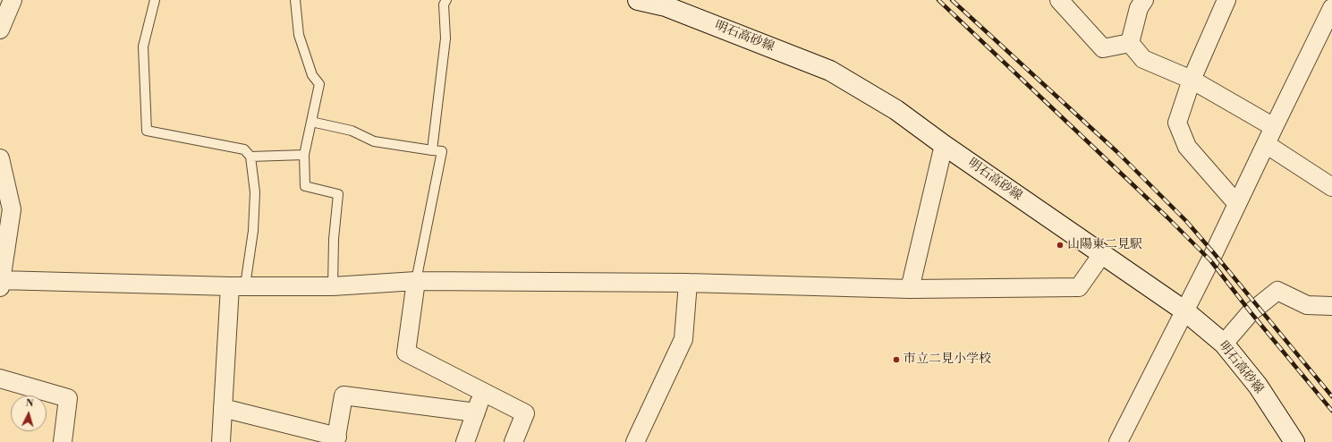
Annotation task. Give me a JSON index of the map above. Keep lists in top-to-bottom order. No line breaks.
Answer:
{"streets":{"main road":["明石高砂線"]},"places":["山陽東二見駅","市立二見小学校"],"north":"top"}
